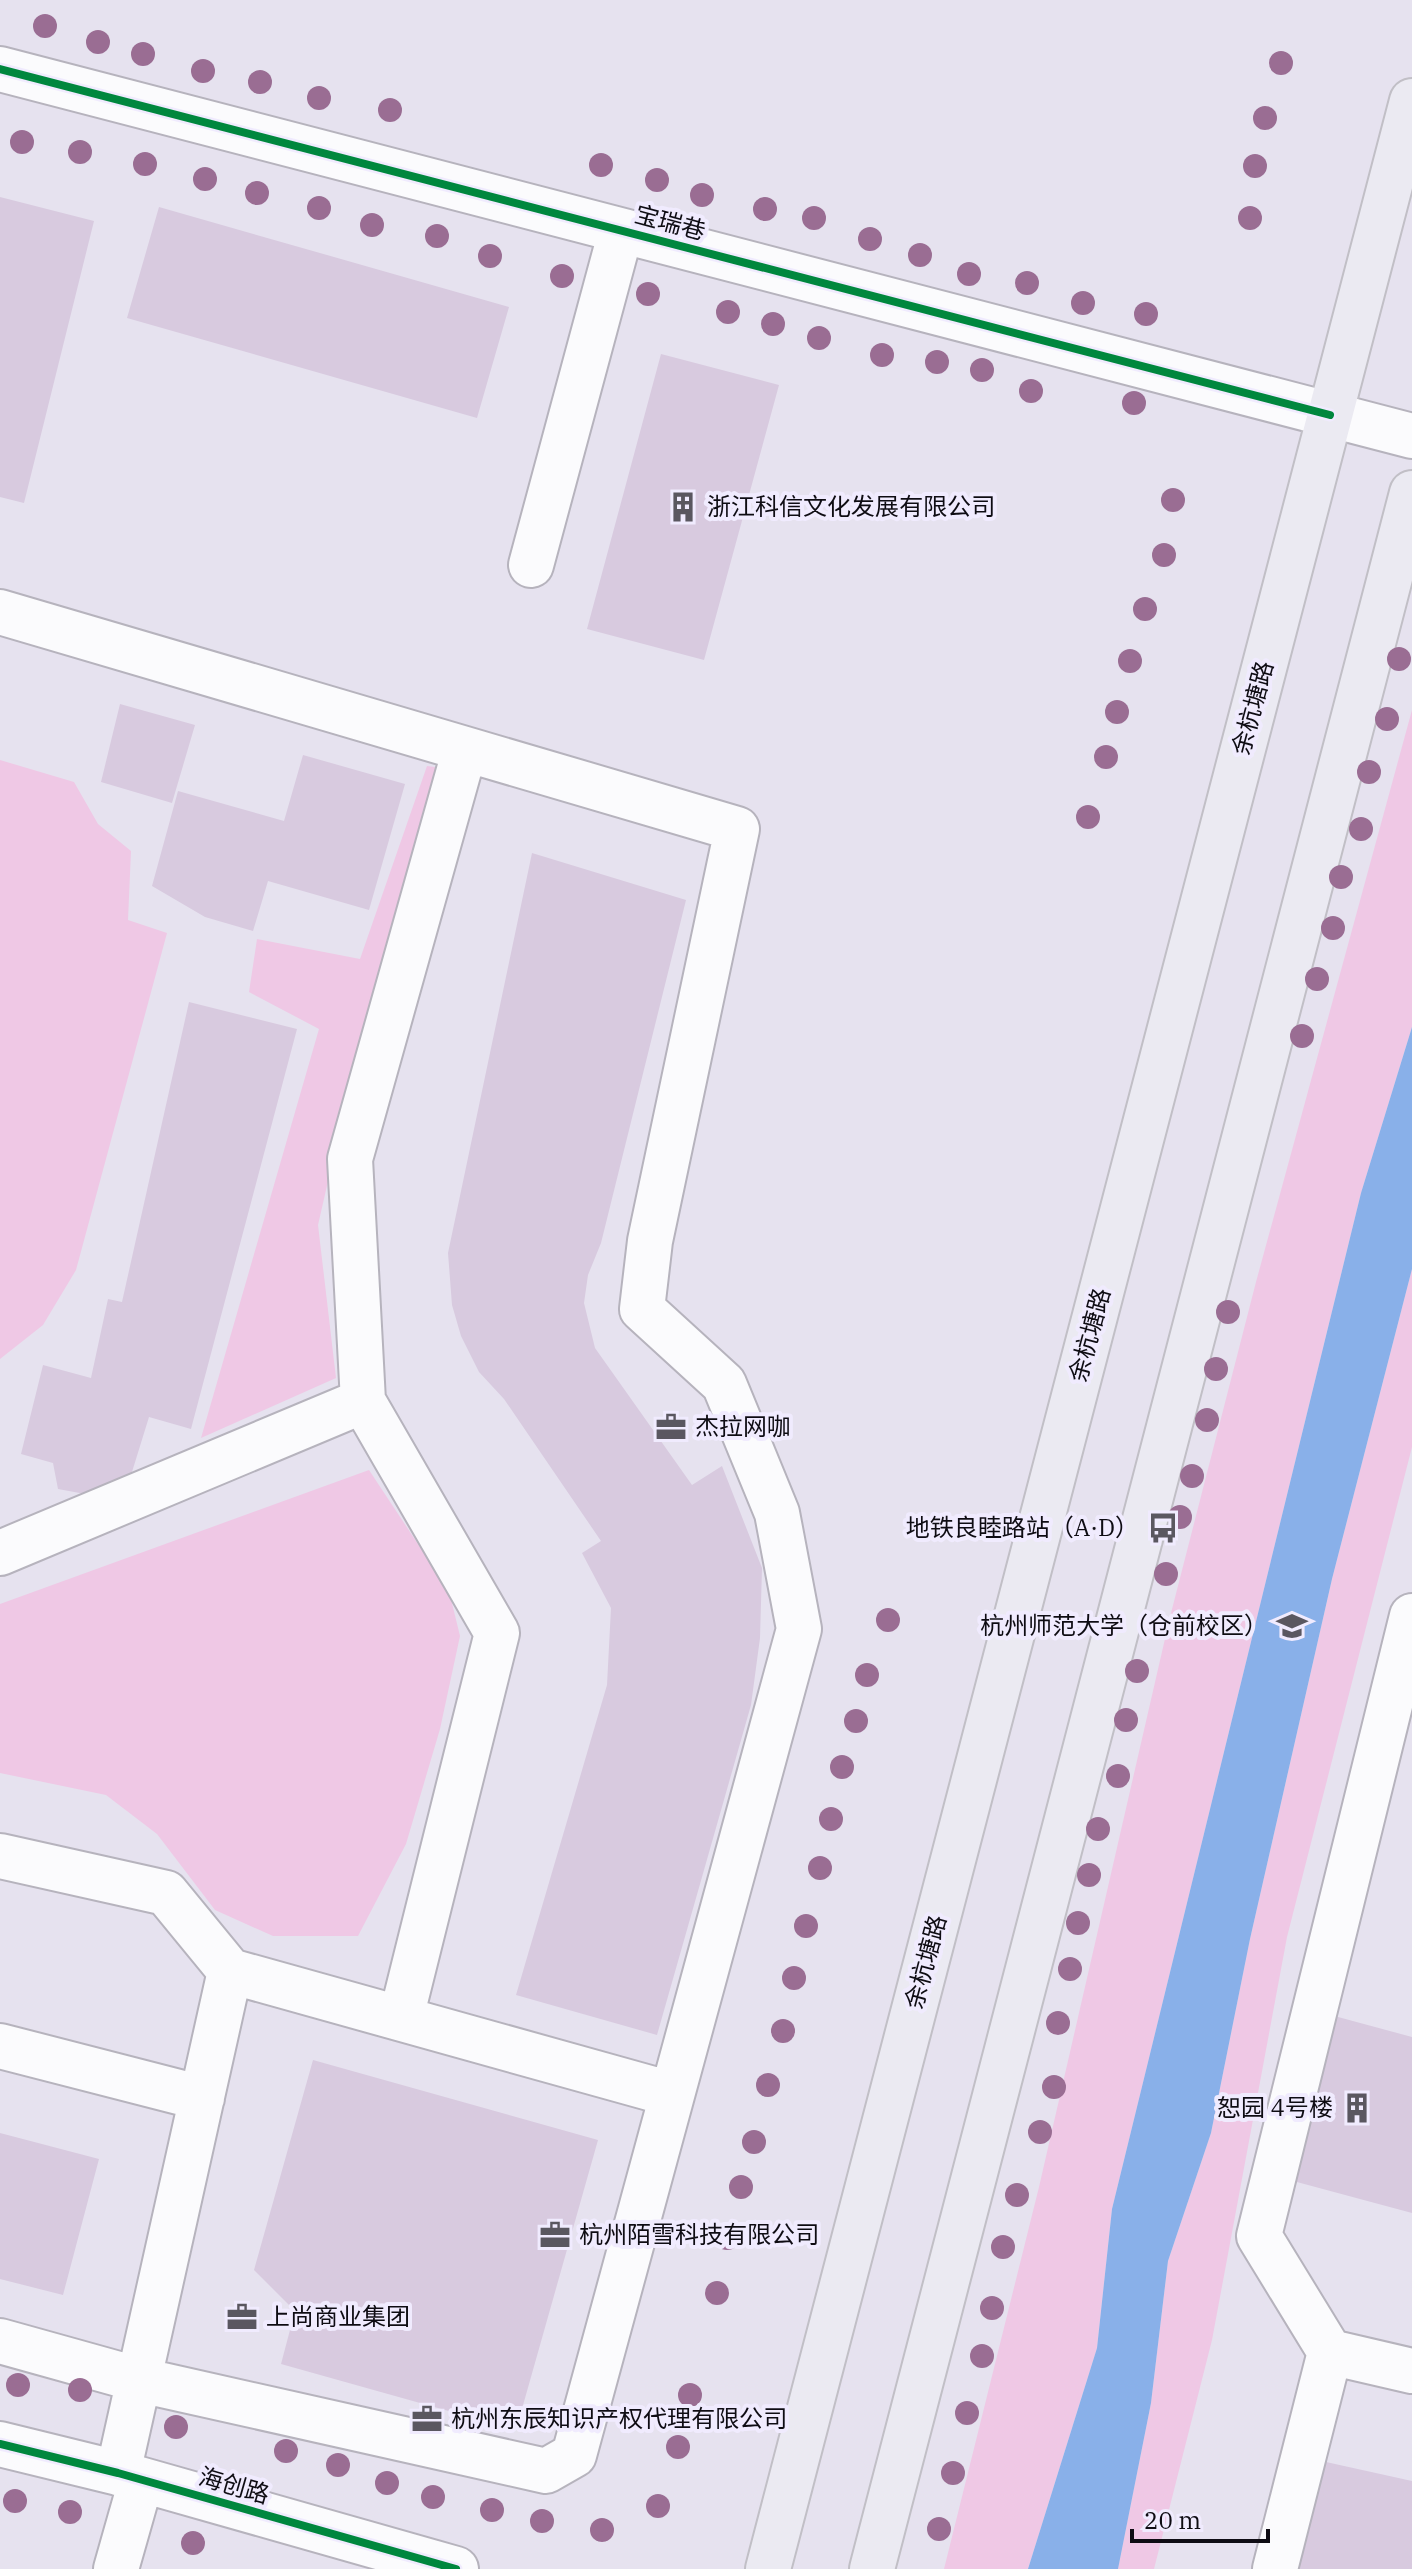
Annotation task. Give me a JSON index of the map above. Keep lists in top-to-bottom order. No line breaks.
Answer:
{"streets":{"main road":["余杭塘路"],"street":["宝瑞巷","海创路"]},"crossings":[["宝瑞巷","余杭塘路"]],"places":{"building":["浙江科信文化发展有限公司","恕园 4号楼"],"office":["杰拉网咖","杭州陌雪科技有限公司","上尚商业集团","杭州东辰知识产权代理有限公司"],"bus stop":["地铁良睦路站（A·D）"],"school or university":["杭州师范大学（仓前校区）"]},"scale_bar":"20 m"}
